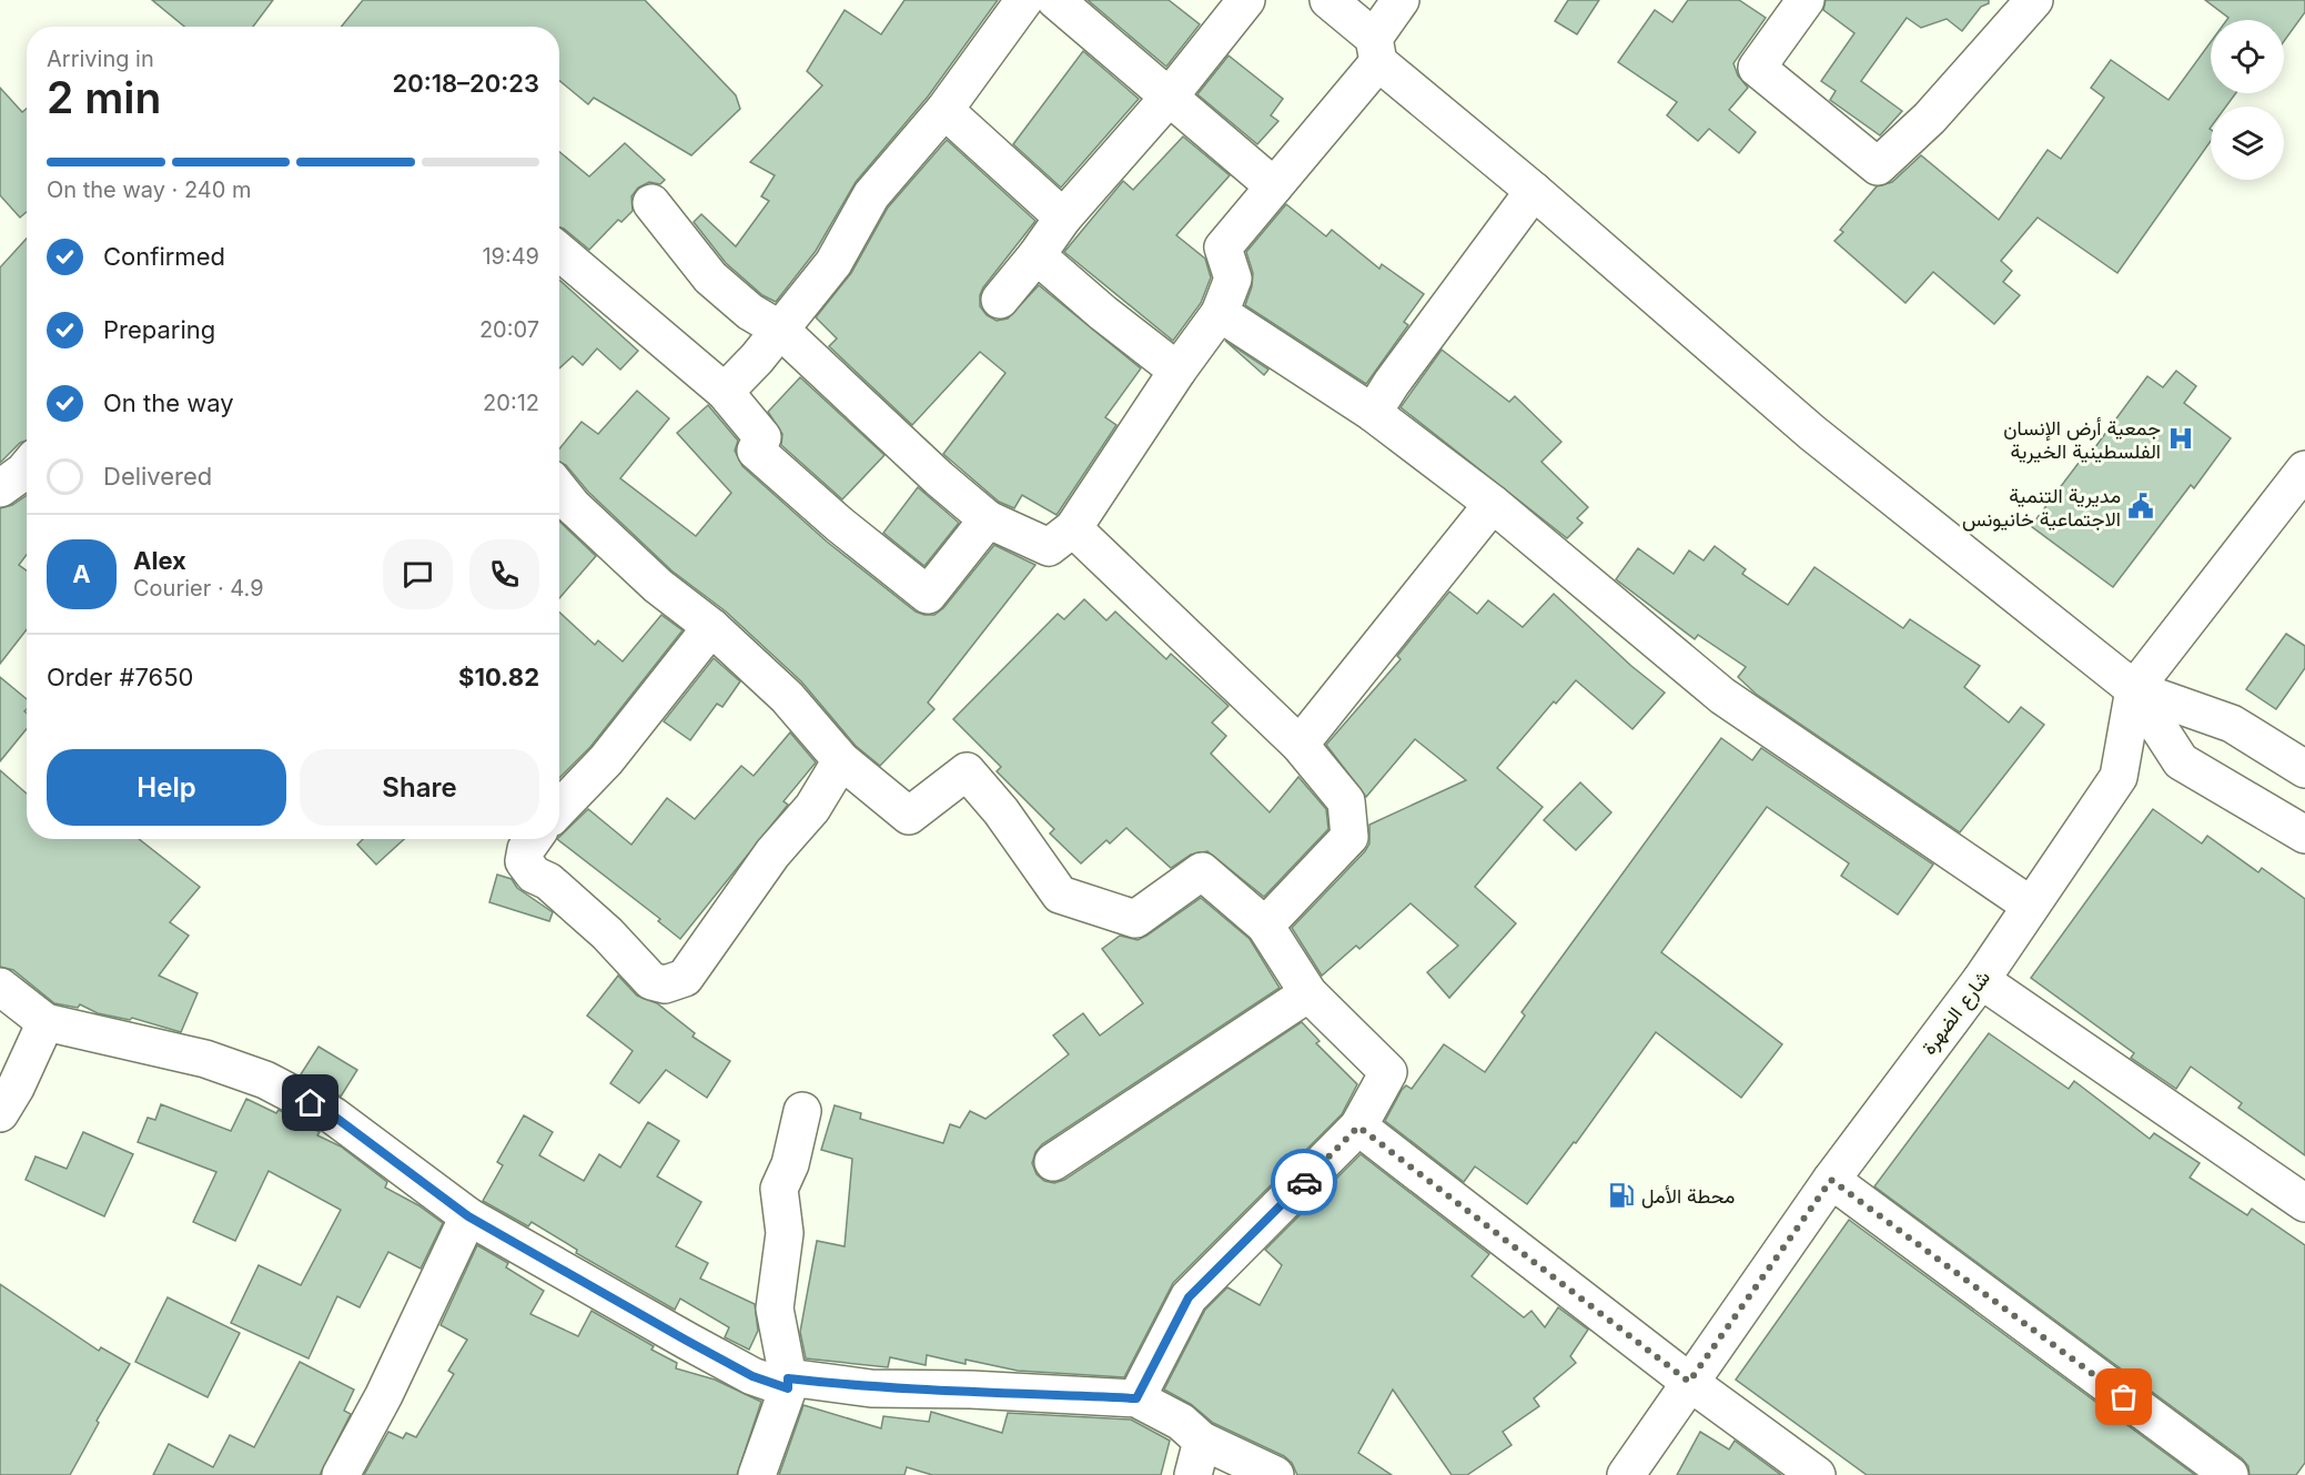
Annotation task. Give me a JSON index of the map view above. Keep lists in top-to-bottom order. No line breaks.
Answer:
{"streets":{"street":["شارع الضهرة"]},"places":{"hospital":["جمعية أرض الإنسان الفلسطينية الخيرية"],"public building":["مديرية التنمية الاجتماعية خانيونس"],"fuel station":["محطة الأمل"]},"page":{"heading":["2 min","Arriving in","20:18–20:23"],"panel":["Alex","Courier · 4.9","Order #7650","$10.82"],"bar":"On the way · 240 m","list":[["Confirmed","19:49"],["Preparing","20:07"],["On the way","20:12"],"Delivered"],"round":"A","buttons":["Help","Share"]}}
